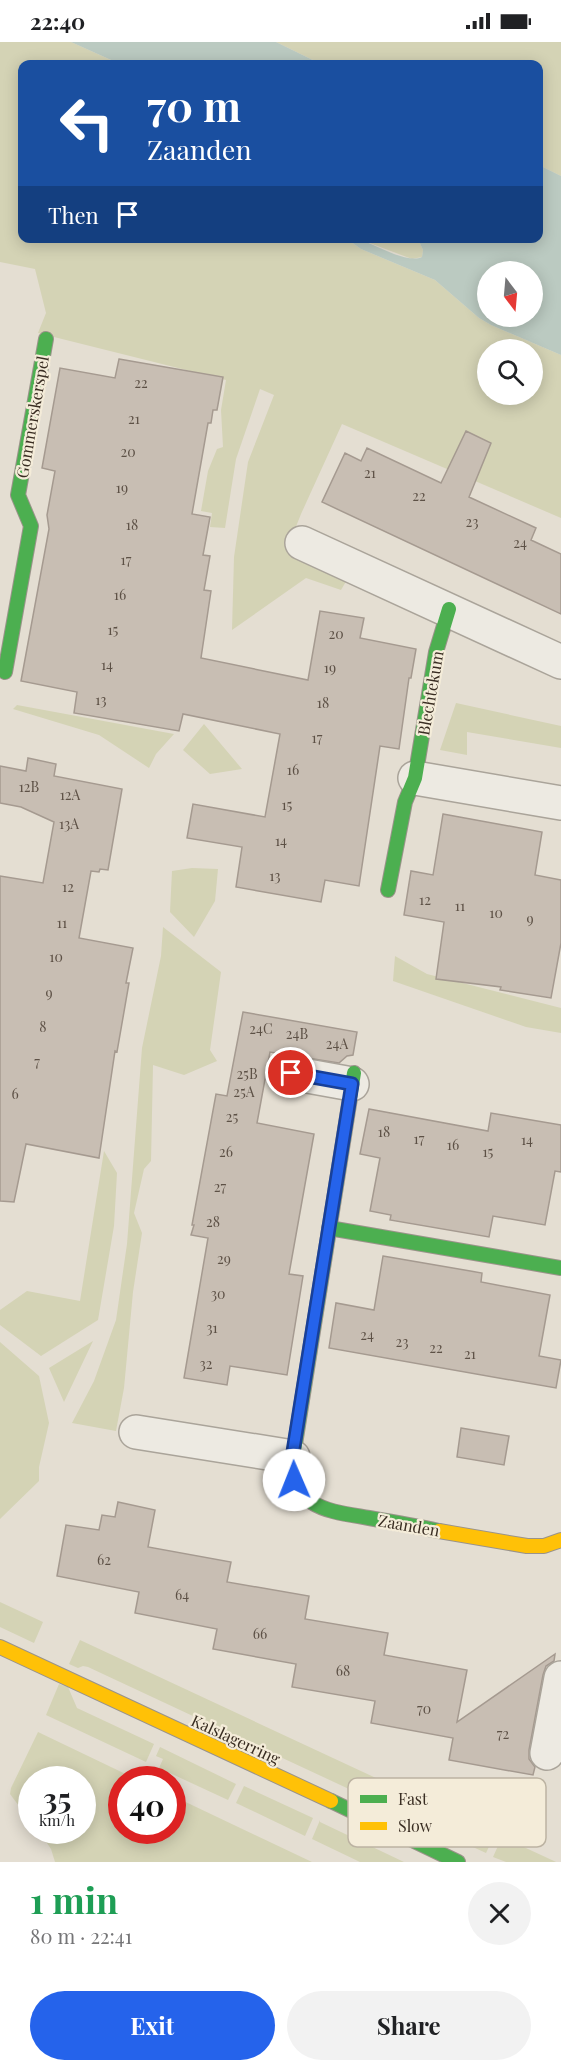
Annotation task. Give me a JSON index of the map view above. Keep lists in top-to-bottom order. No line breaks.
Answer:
{"streets":{"street":["Gommerskerspel","Blechtekum","Zaanden","Kalslagerring"]},"house_numbers":["22","21","20","21","19","22","23","18","24","17","16","15","20","14","19","13","18","17","16","12B","12A","15","13A","14","13","12","12","11","10","9","11","10","9","8","24C","24B","24A","7","25B","25A","6","25","18","17","14","16","26","15","27","28","29","30","31","24","23","22","21","32","62","64","66","68","70","72"],"legend":["Fast","Slow"],"north":"bottom","page":{"status":"22:40","turn":["70 m","Zaanden"],"then":"Then","speed":"35 km/h","limit":"40","heading":["1 min","80 m · 22:41"],"buttons":["Exit","Share"]}}
